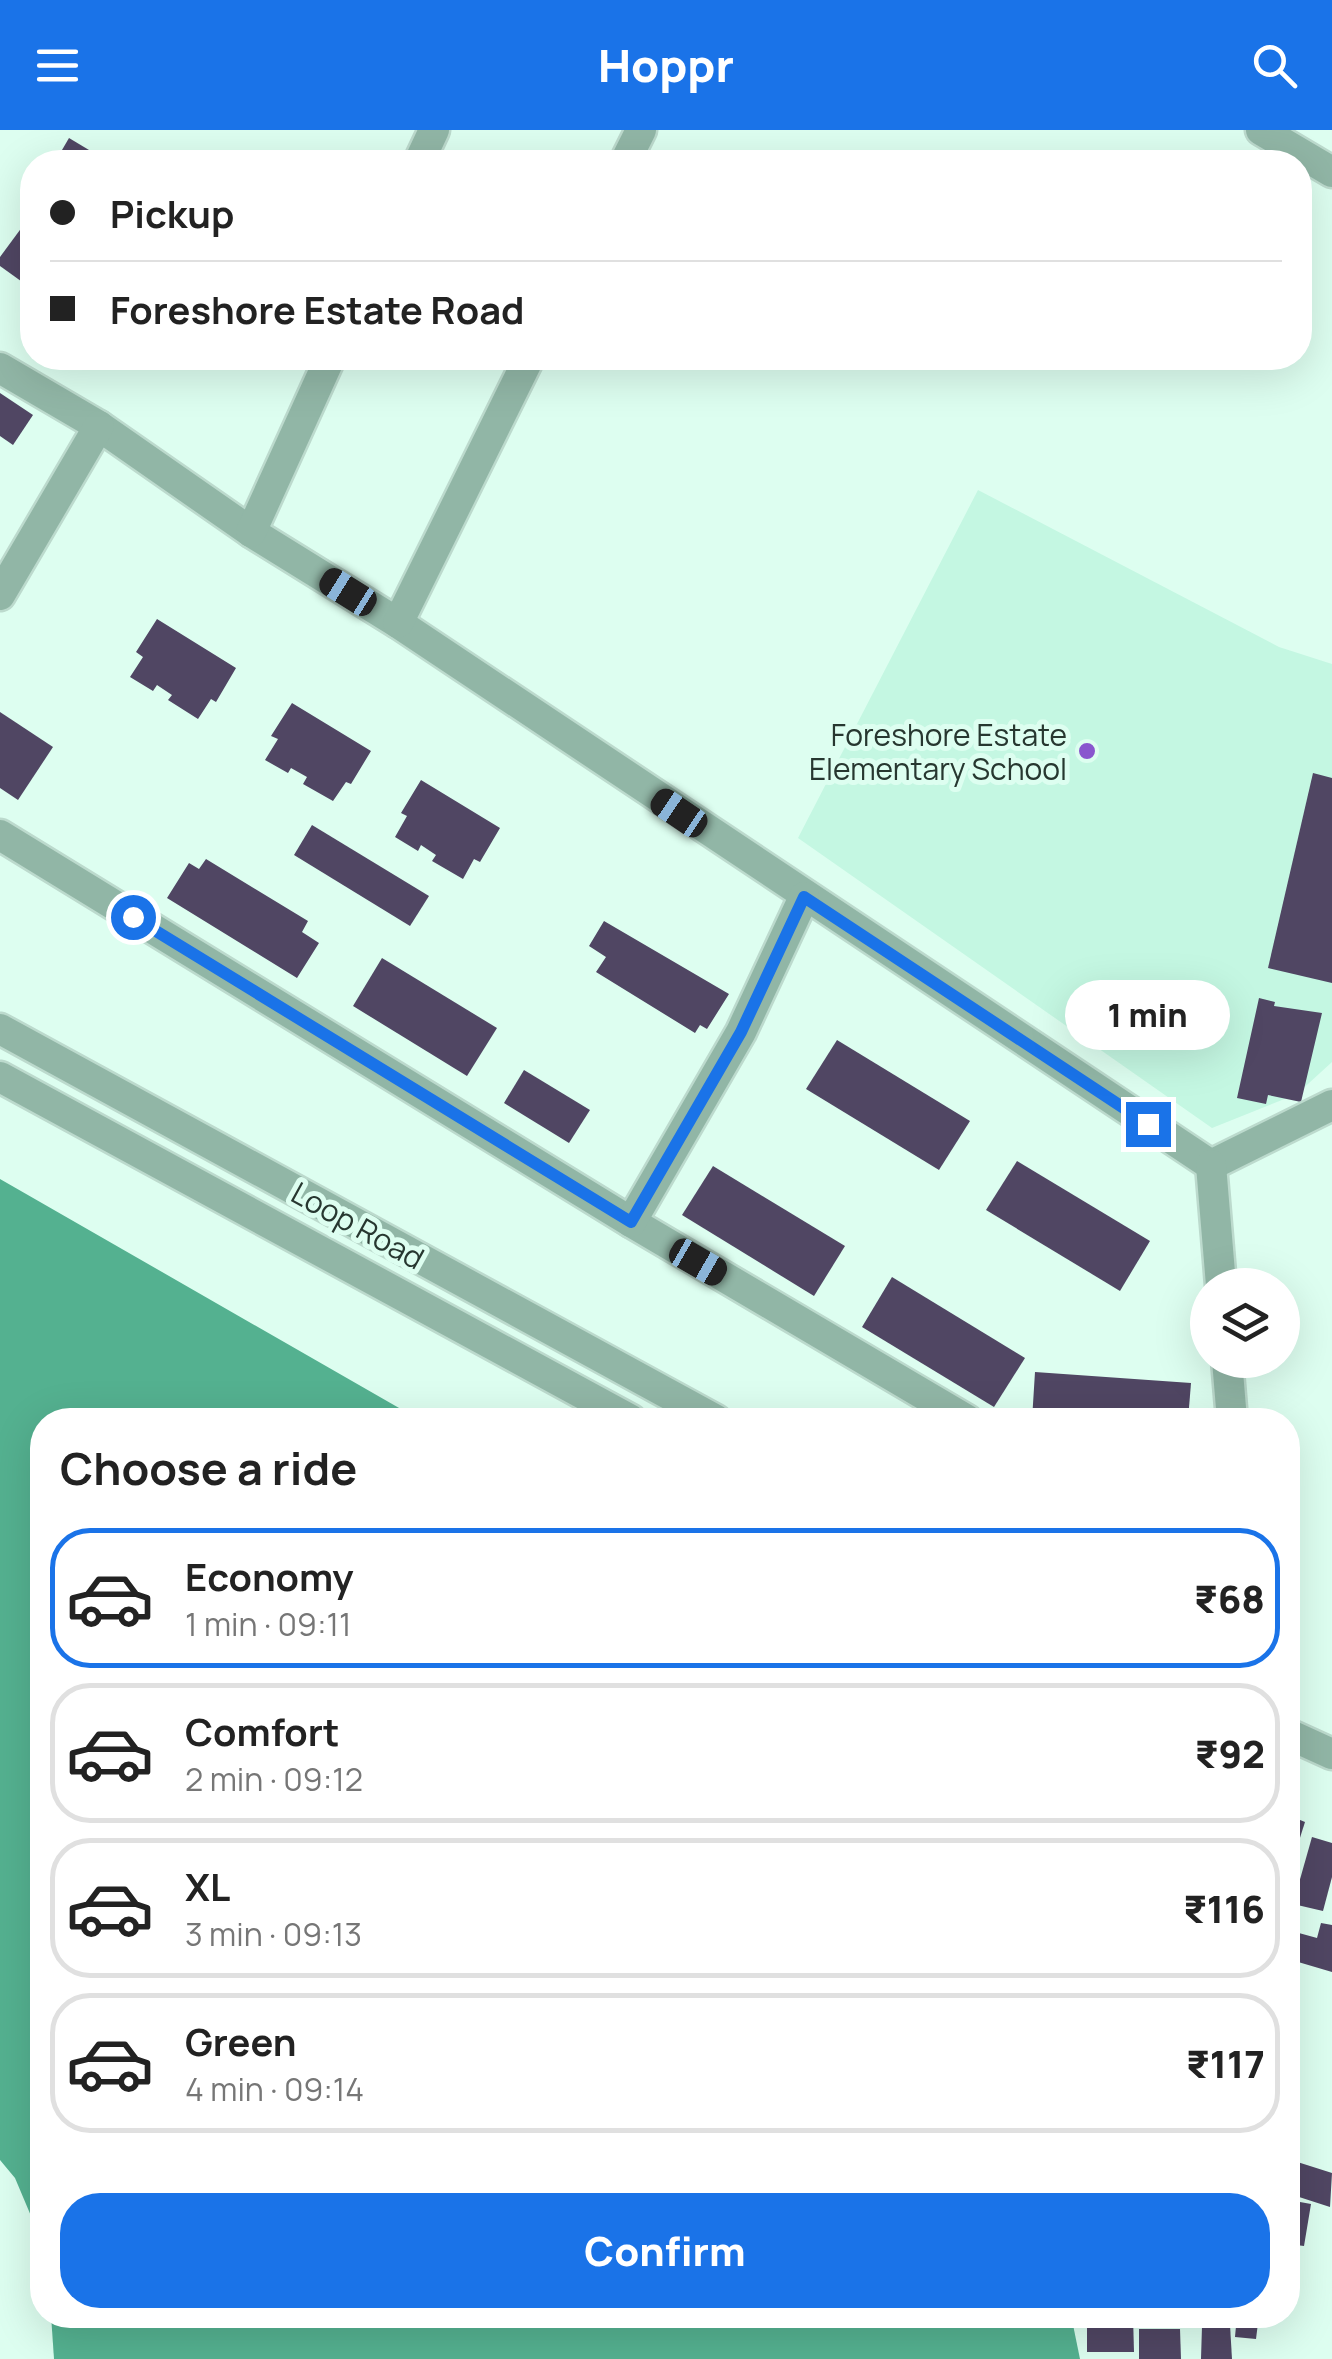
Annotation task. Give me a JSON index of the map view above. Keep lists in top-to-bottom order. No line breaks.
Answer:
{"streets":{"street":["Loop Road"]},"places":["Foreshore Estate Elementary School"],"page":{"header":"Hoppr","banner":["Pickup","Foreshore Estate Road"],"bubble":"1 min","heading":"Choose a ride","list":[{"name":"Economy","note":"1 min · 09:11","value":"₹68"},{"name":"Comfort","note":"2 min · 09:12","value":"₹92"},{"name":"XL","note":"3 min · 09:13","value":"₹116"},{"name":"Green","note":"4 min · 09:14","value":"₹117"}],"buttons":"Confirm"}}
